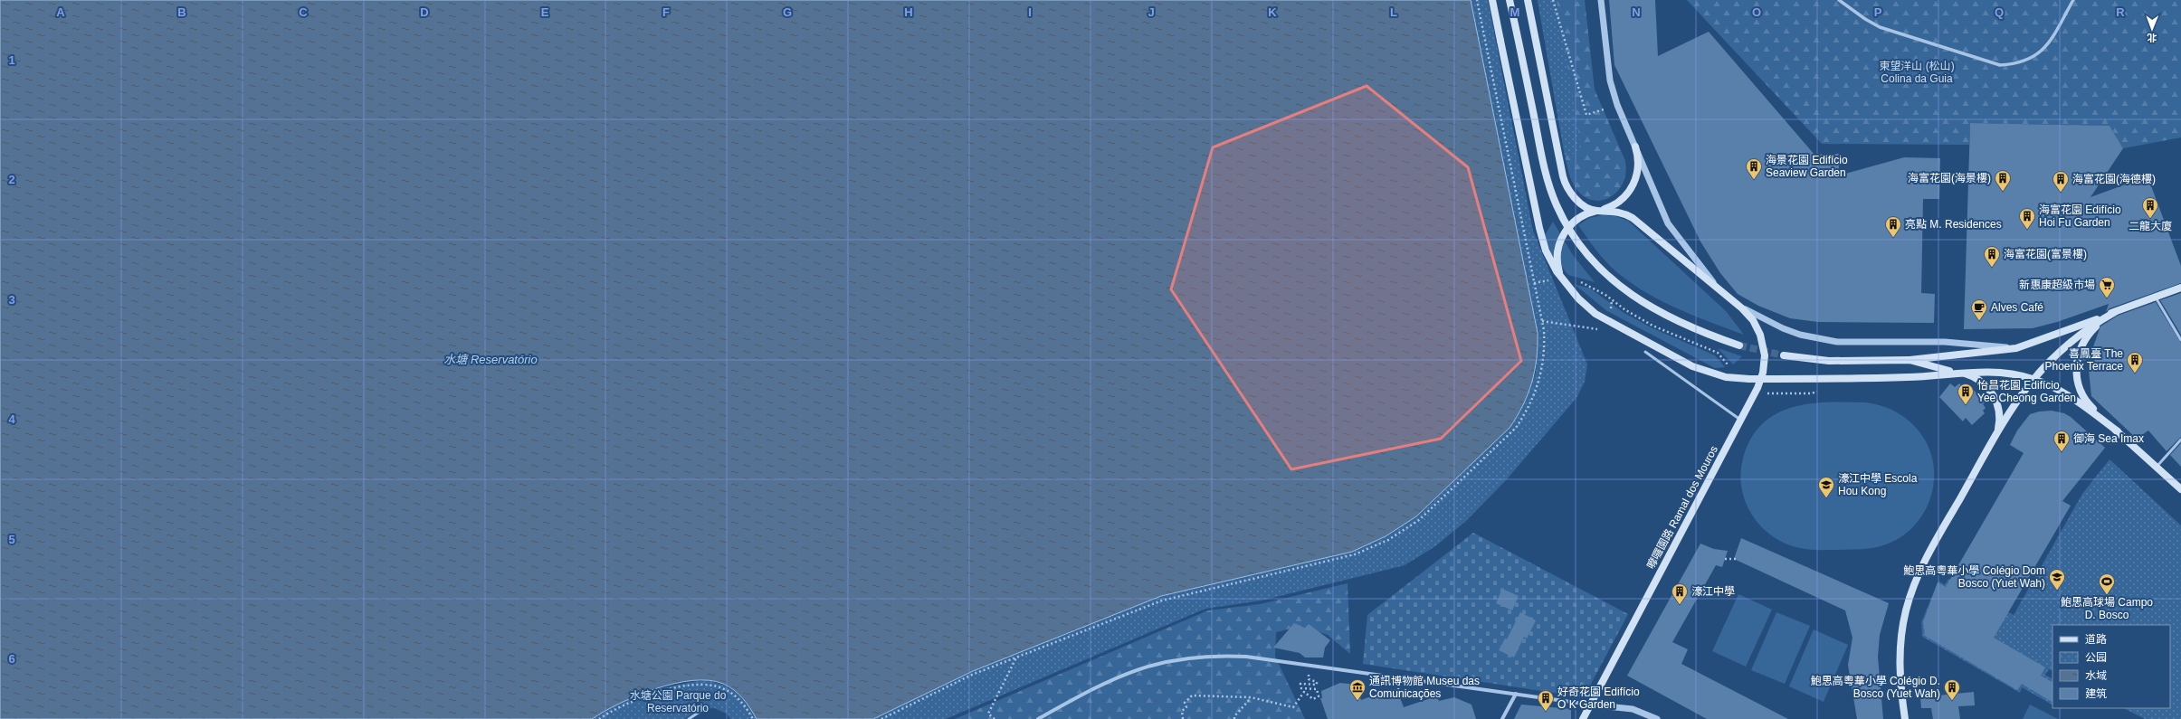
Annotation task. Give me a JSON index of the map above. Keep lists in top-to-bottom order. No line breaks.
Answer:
{"streets":{"main road":["嚤囉園路 Ramal dos Mouros"]},"water":["水塘 Reservatório"],"parks":["東望洋山 (松山) Colina da Guia","水塘公園 Parque do Reservatório"],"places":{"building":["海景花園 Edifício Seaview Garden","海富花園(海景樓)","海富花園(海德樓)","二龍大廈","海富花園 Edifício Hoi Fu Garden","亮點 M. Residences","海富花園(富景樓)","喜鳳臺 The Phoenix Terrace","怡昌花園 Edifício Yee Cheong Garden","御海 Sea Imax","濠江中學","鮑思高粵華小學 Colégio D. Bosco (Yuet Wah)","好奇花園 Edifício O K Garden"],"supermarket":["新惠康超級市場"],"cafe":["Alves Café"],"school or university":["濠江中學 Escola Hou Kong","鮑思高粵華小學 Colégio Dom Bosco (Yuet Wah)"],"sports":["鮑思高球場 Campo D. Bosco"],"museum":["通訊博物館 Museu das Comunicações"]},"legend":["道路","公园","水域","建筑"],"north":"bottom","grid":{"columns":["A","B","C","D","E","F","G","H","I","J","K","L","M","N","O","P","Q","R"],"rows":["1","2","3","4","5","6"]}}
